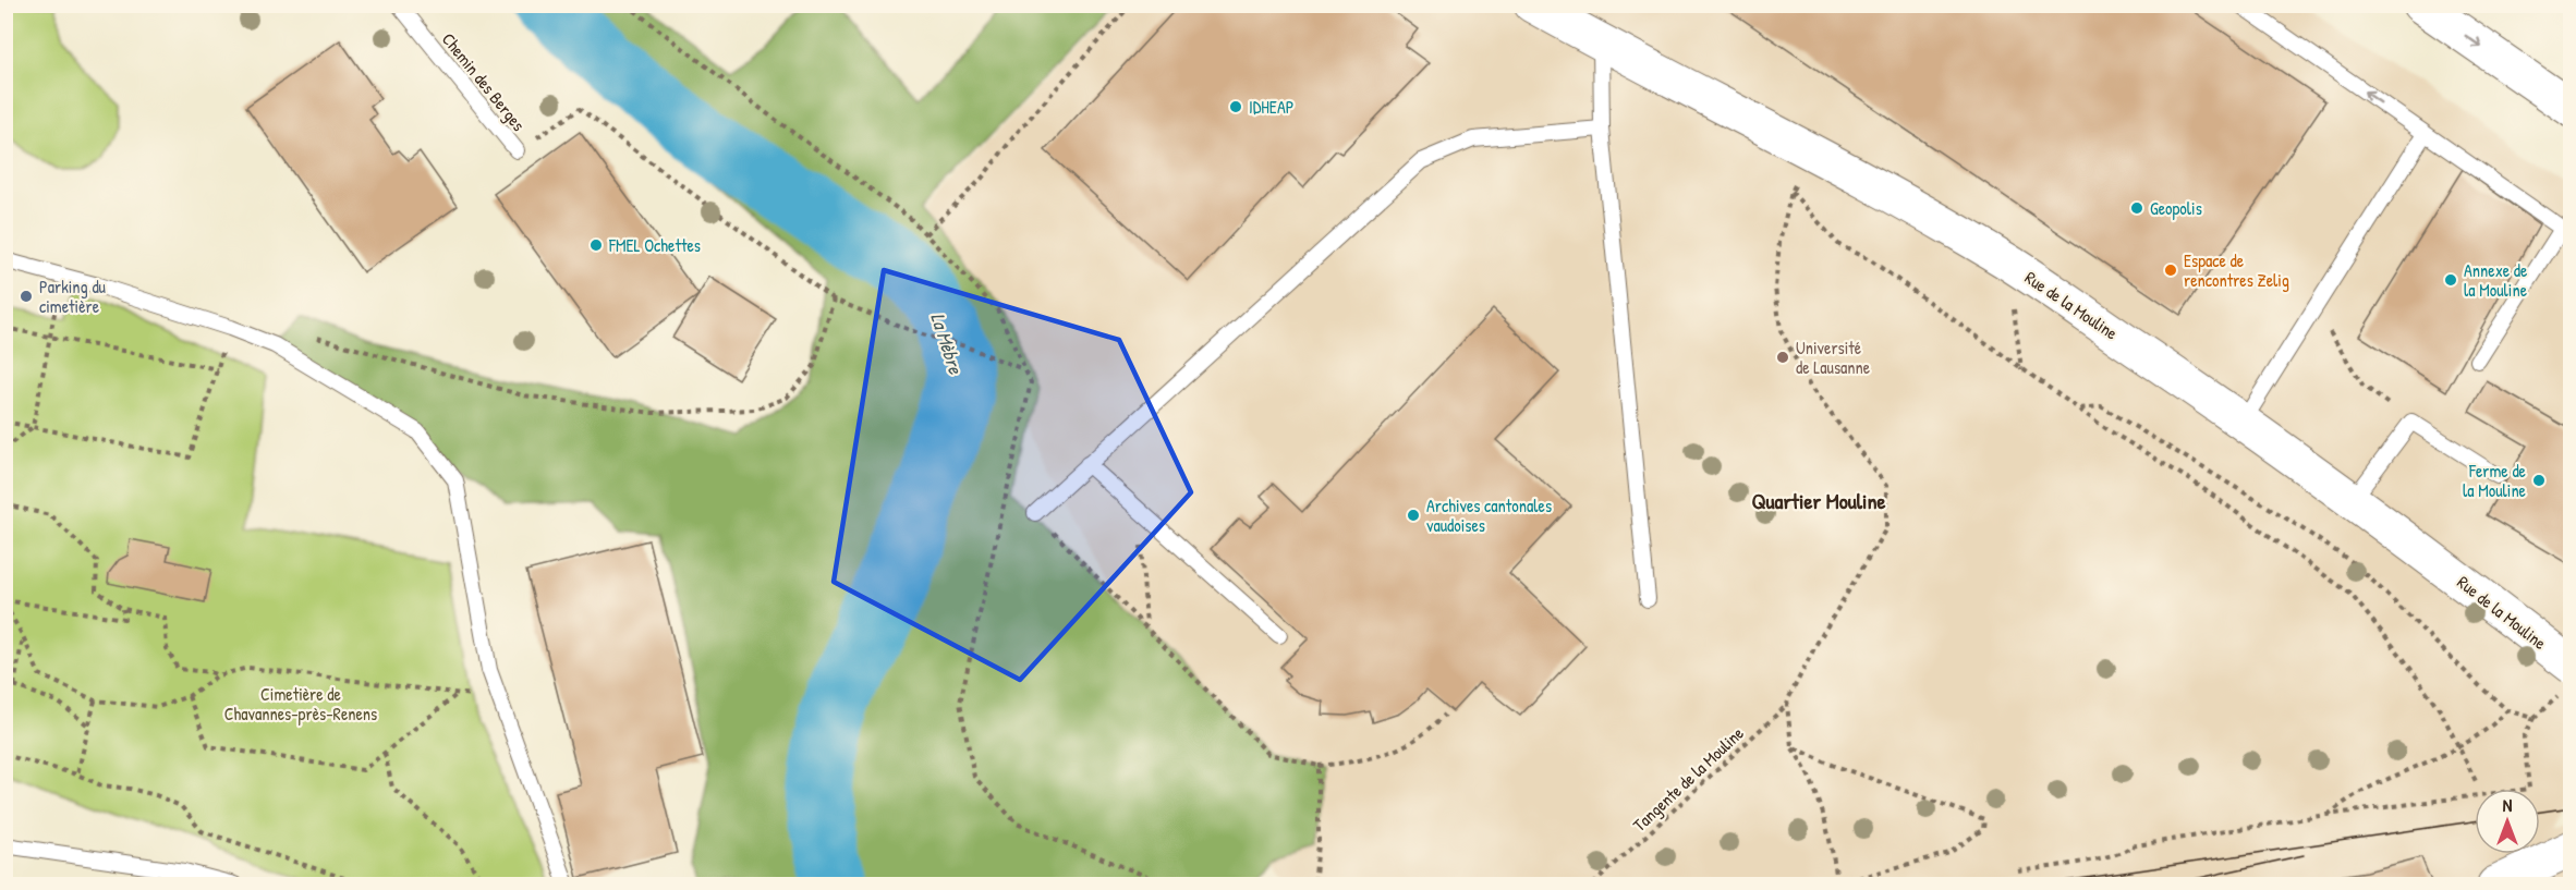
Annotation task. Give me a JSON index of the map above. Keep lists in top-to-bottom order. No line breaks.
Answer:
{"streets":{"main road":["Rue de la Mouline"],"lane":["Chemin des Berges"],"path":["Tangente de la Mouline"]},"districts":["Quartier Mouline"],"water":["La Mèbre"],"parks":["Cimetière de Chavannes-près-Renens"],"places":["IDHEAP","Geopolis","FMEL Ochettes","Espace de rencontres Zelig","Annexe de la Mouline","Parking du cimetière","Université de Lausanne","Ferme de la Mouline","Archives cantonales vaudoises"],"north":"top"}
